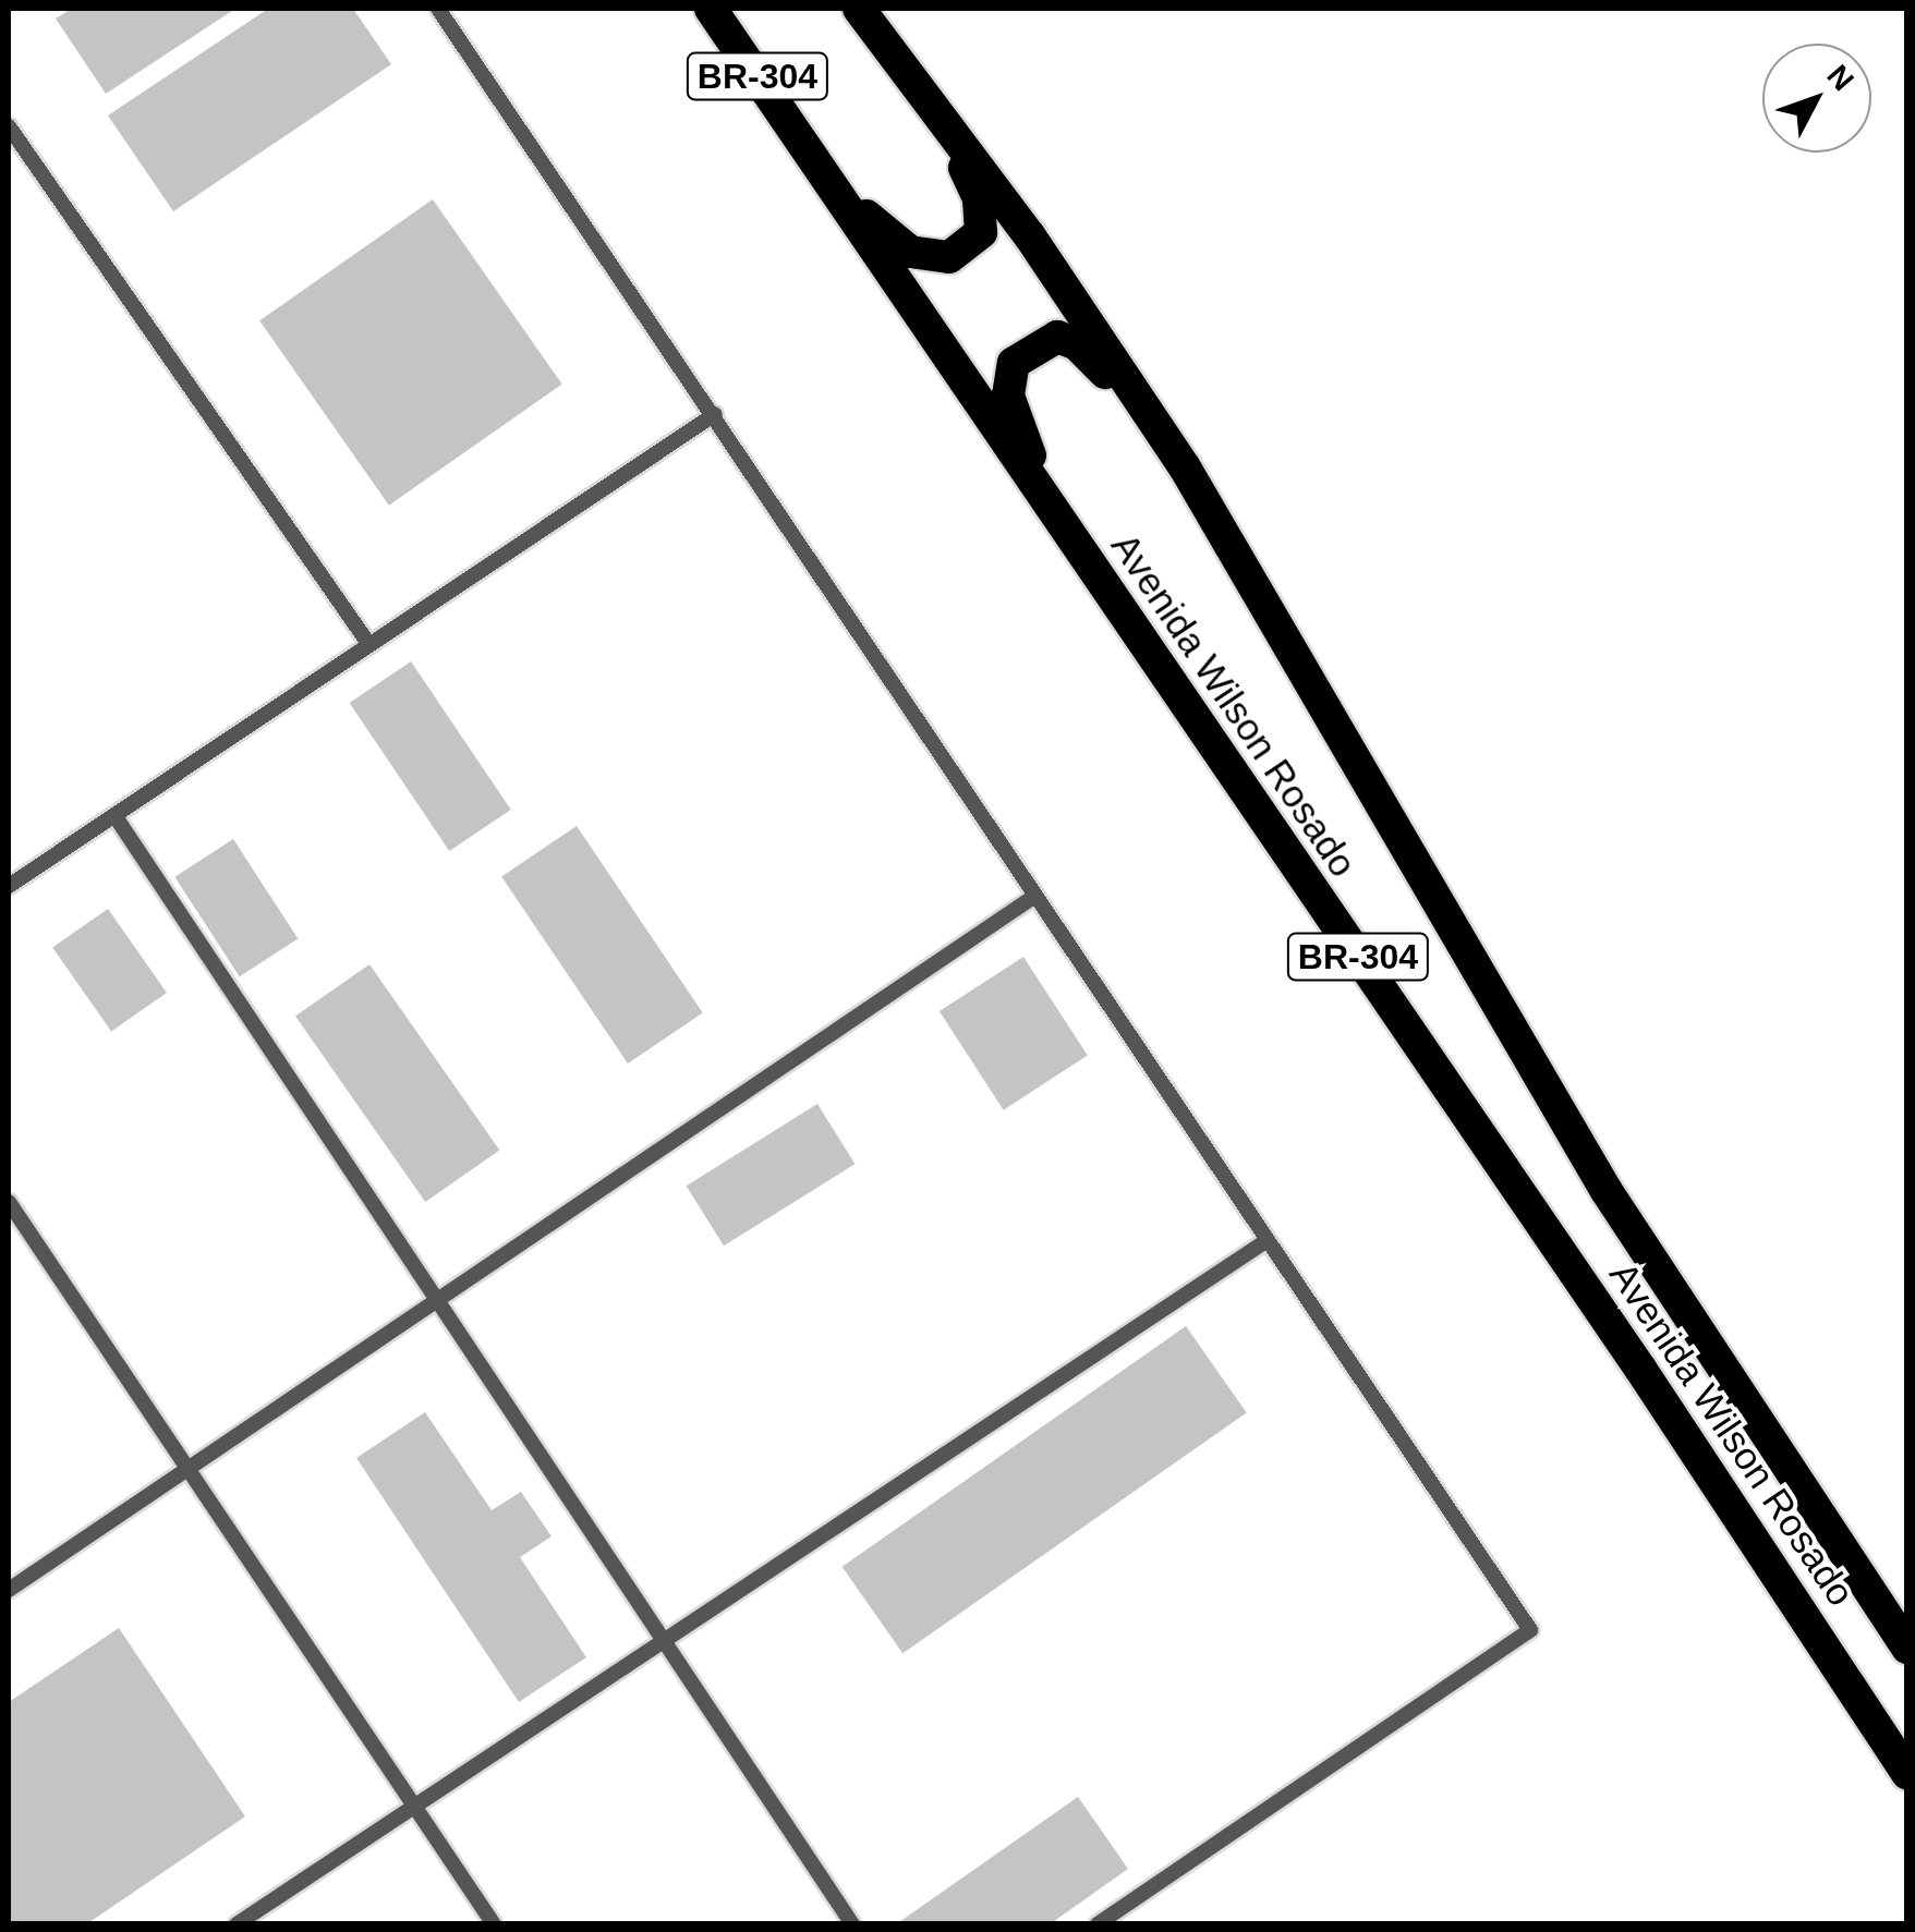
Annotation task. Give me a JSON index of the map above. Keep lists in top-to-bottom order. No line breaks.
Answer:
{"streets":{"highway":["BR-304","Avenida Wilson Rosado"]},"north":"top right"}
